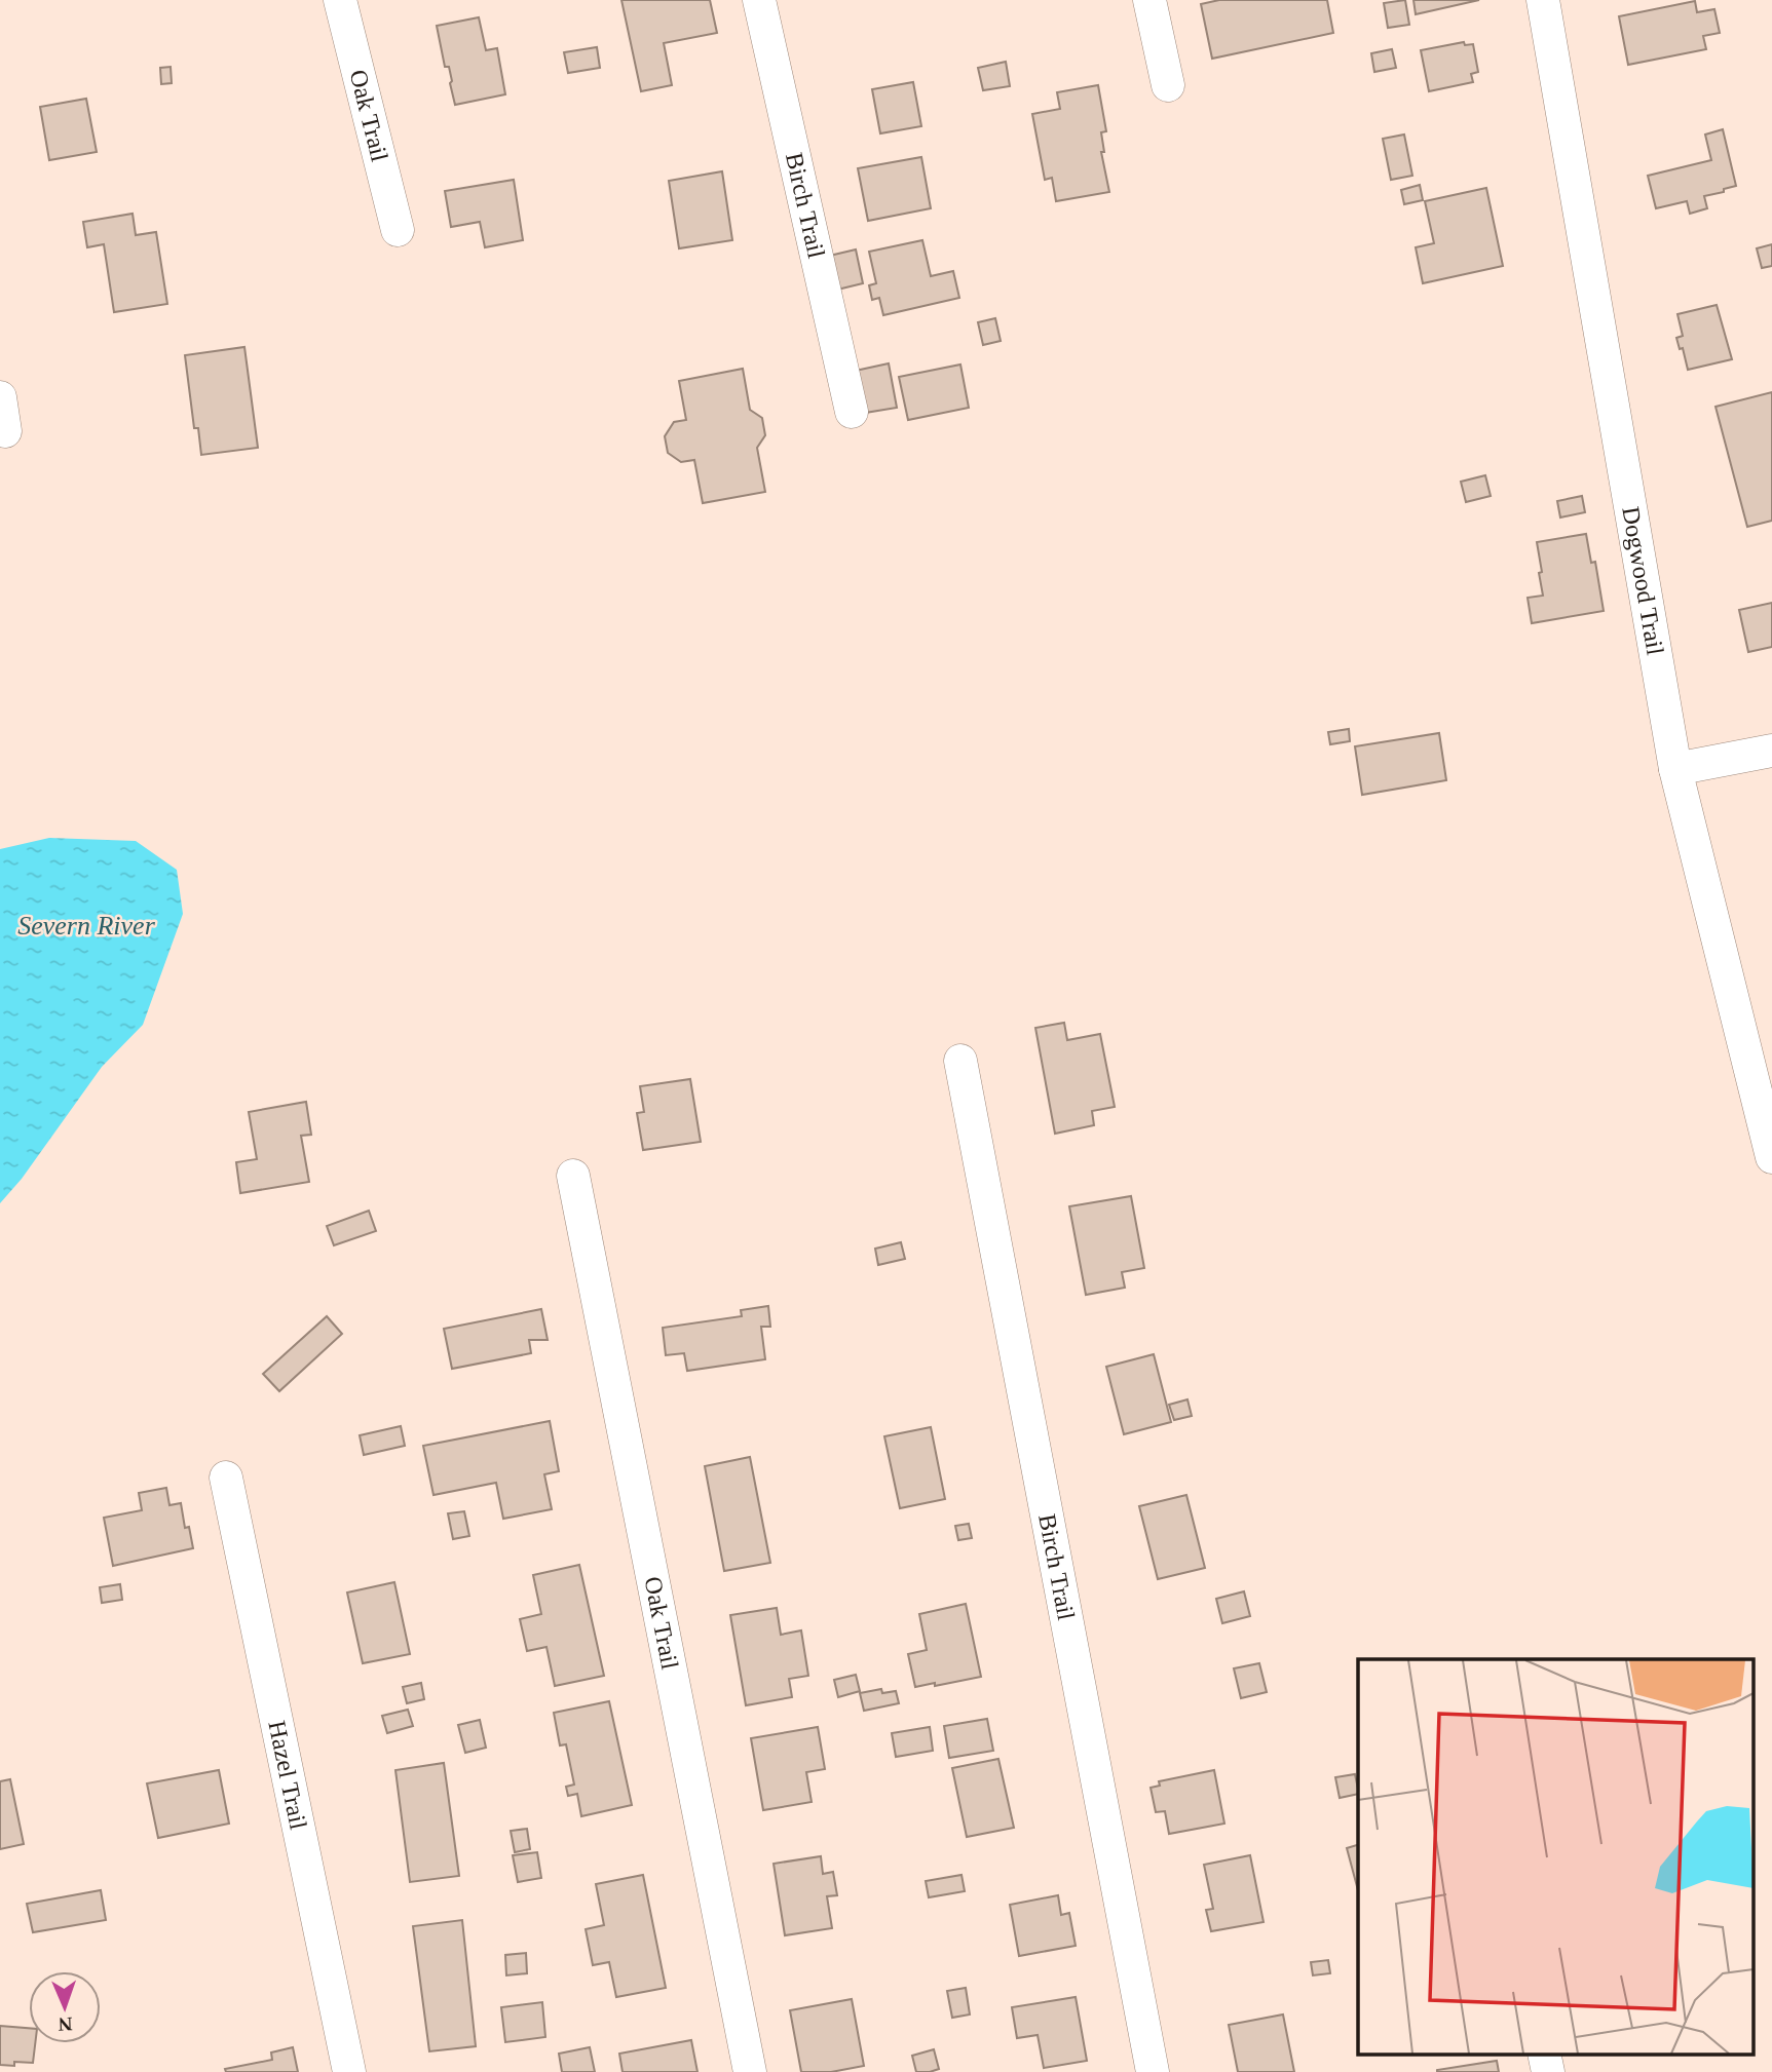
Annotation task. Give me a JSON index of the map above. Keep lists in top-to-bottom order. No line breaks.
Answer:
{"streets":{"street":["Oak Trail","Birch Trail","Dogwood Trail","Hazel Trail"]},"water":["Severn River"],"north":"bottom"}
